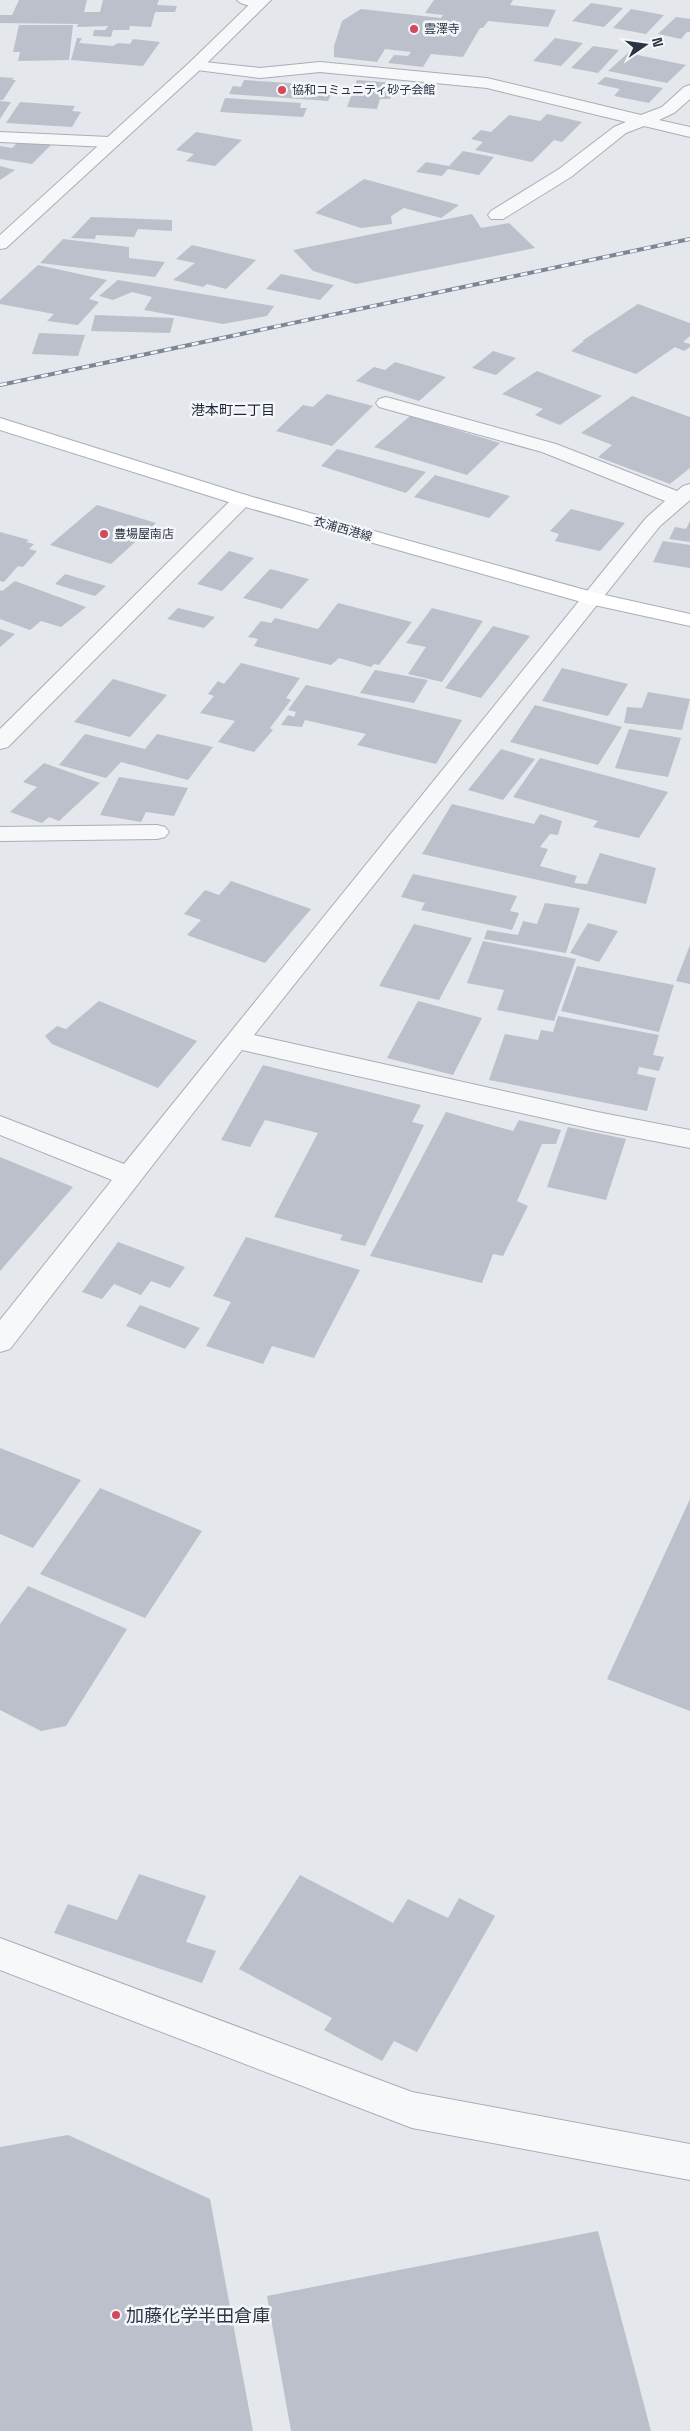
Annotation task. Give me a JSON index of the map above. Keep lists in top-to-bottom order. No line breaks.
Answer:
{"streets":{"main road":["衣浦西港線"]},"districts":["港本町二丁目"],"places":["雲澤寺","協和コミュニティ砂子会館","豊場屋南店","加藤化学半田倉庫"],"north":"right"}
